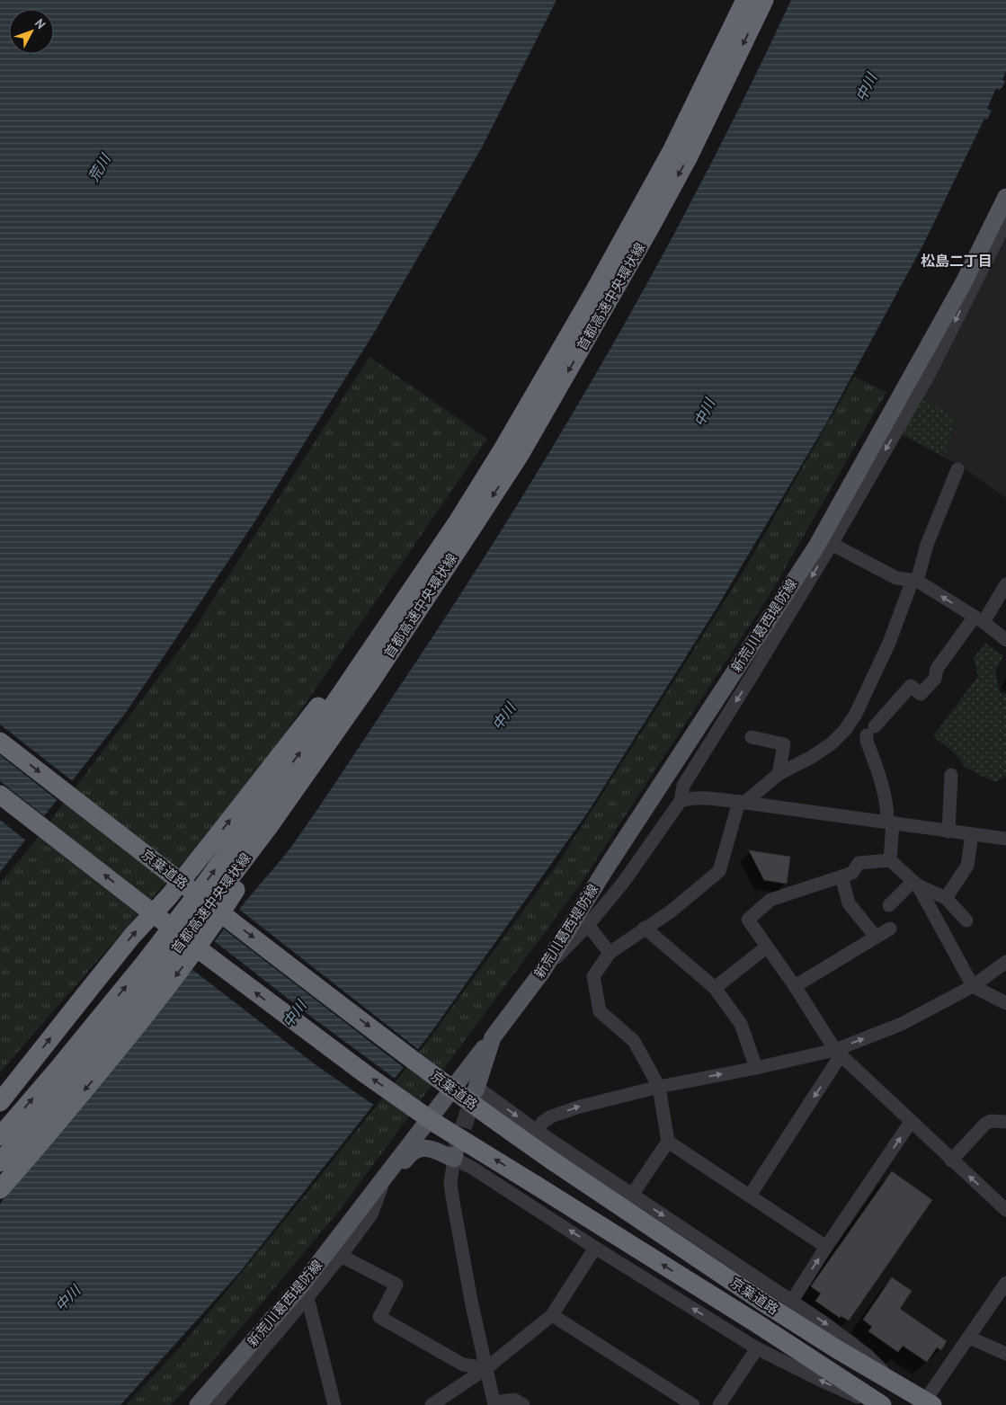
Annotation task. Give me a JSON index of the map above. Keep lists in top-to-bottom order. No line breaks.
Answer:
{"streets":{"highway":["首都高速中央環状線","京葉道路"],"main road":["新荒川葛西堤防線"]},"districts":["松島二丁目"],"water":["中川","荒川"],"north":"top right"}
